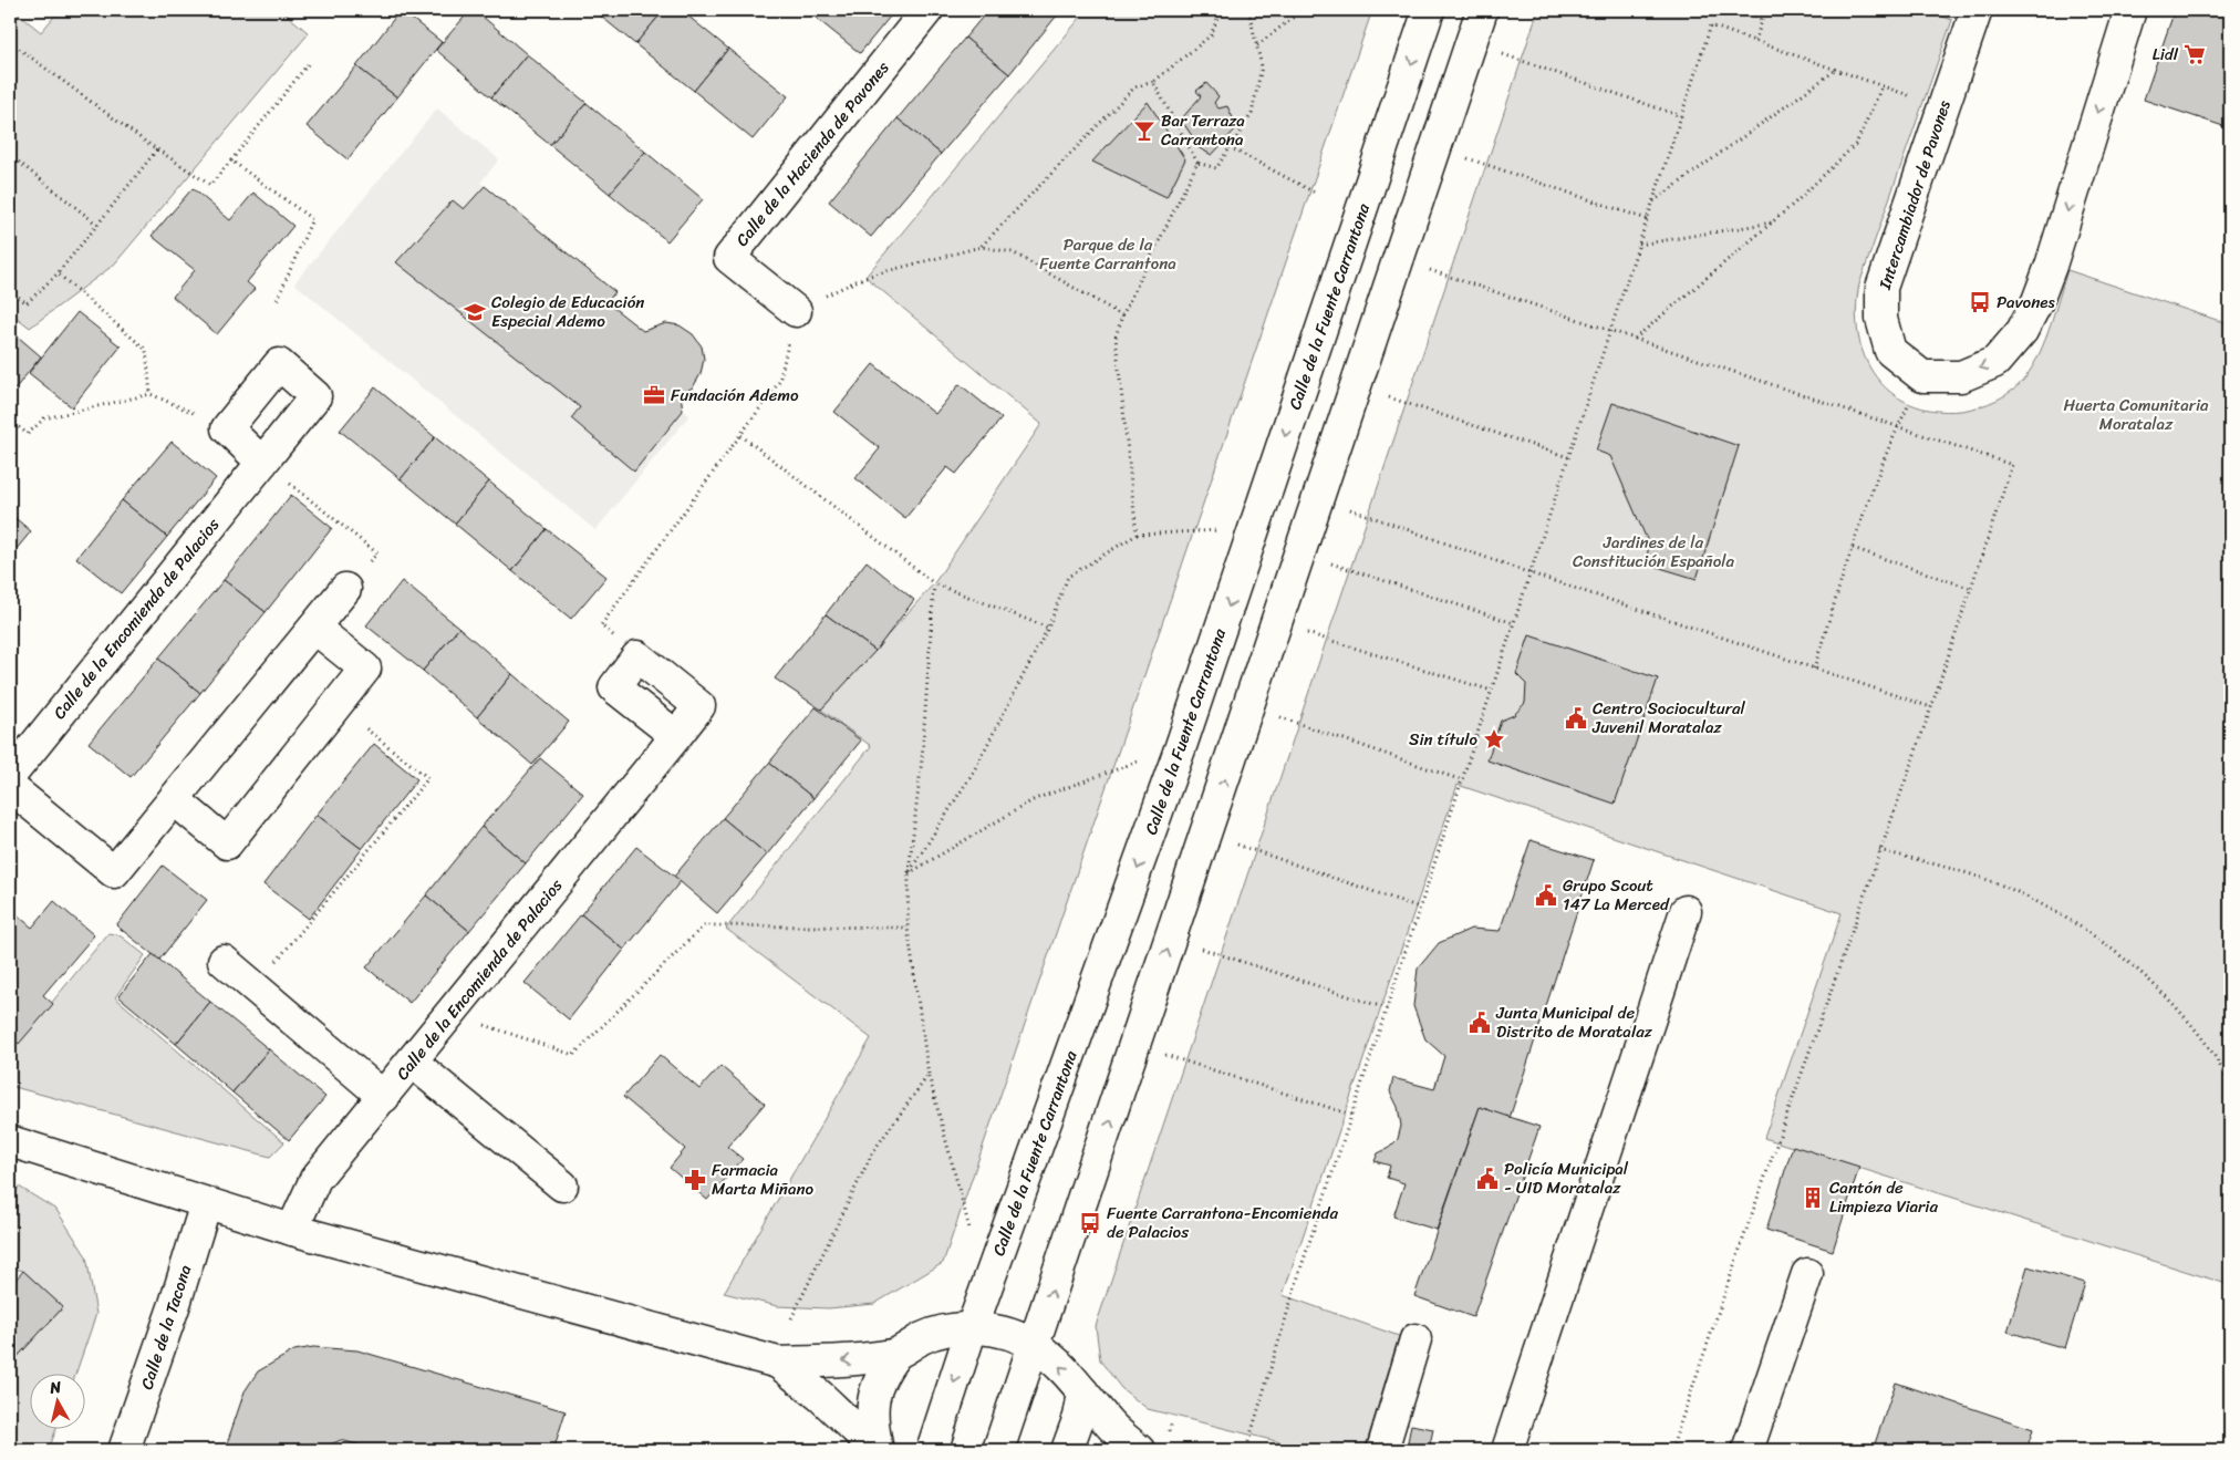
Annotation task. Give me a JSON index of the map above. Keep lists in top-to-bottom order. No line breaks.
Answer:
{"streets":{"main road":["Calle de la Hacienda de Pavones","Intercambiador de Pavones","Calle de la Fuente Carrantona","Calle de la Encomienda de Palacios","Calle de la Tacona"]},"parks":["Parque de la Fuente Carrantona","Huerta Comunitaria Moratalaz","Jardines de la Constitución Española"],"places":{"supermarket":["Lidl"],"bar":["Bar Terraza Carrantona"],"bus stop":["Pavones","Fuente Carrantona-Encomienda de Palacios"],"school or university":["Colegio de Educación Especial Ademo"],"office":["Fundación Ademo"],"public building":["Centro Sociocultural Juvenil Moratalaz","Grupo Scout 147 La Merced","Junta Municipal de Distrito de Moratalaz","Policía Municipal - UID Moratalaz"],"place":["Sin título"],"pharmacy":["Farmacia Marta Miñano"],"building":["Cantón de Limpieza Viaria"]},"north":"top"}
